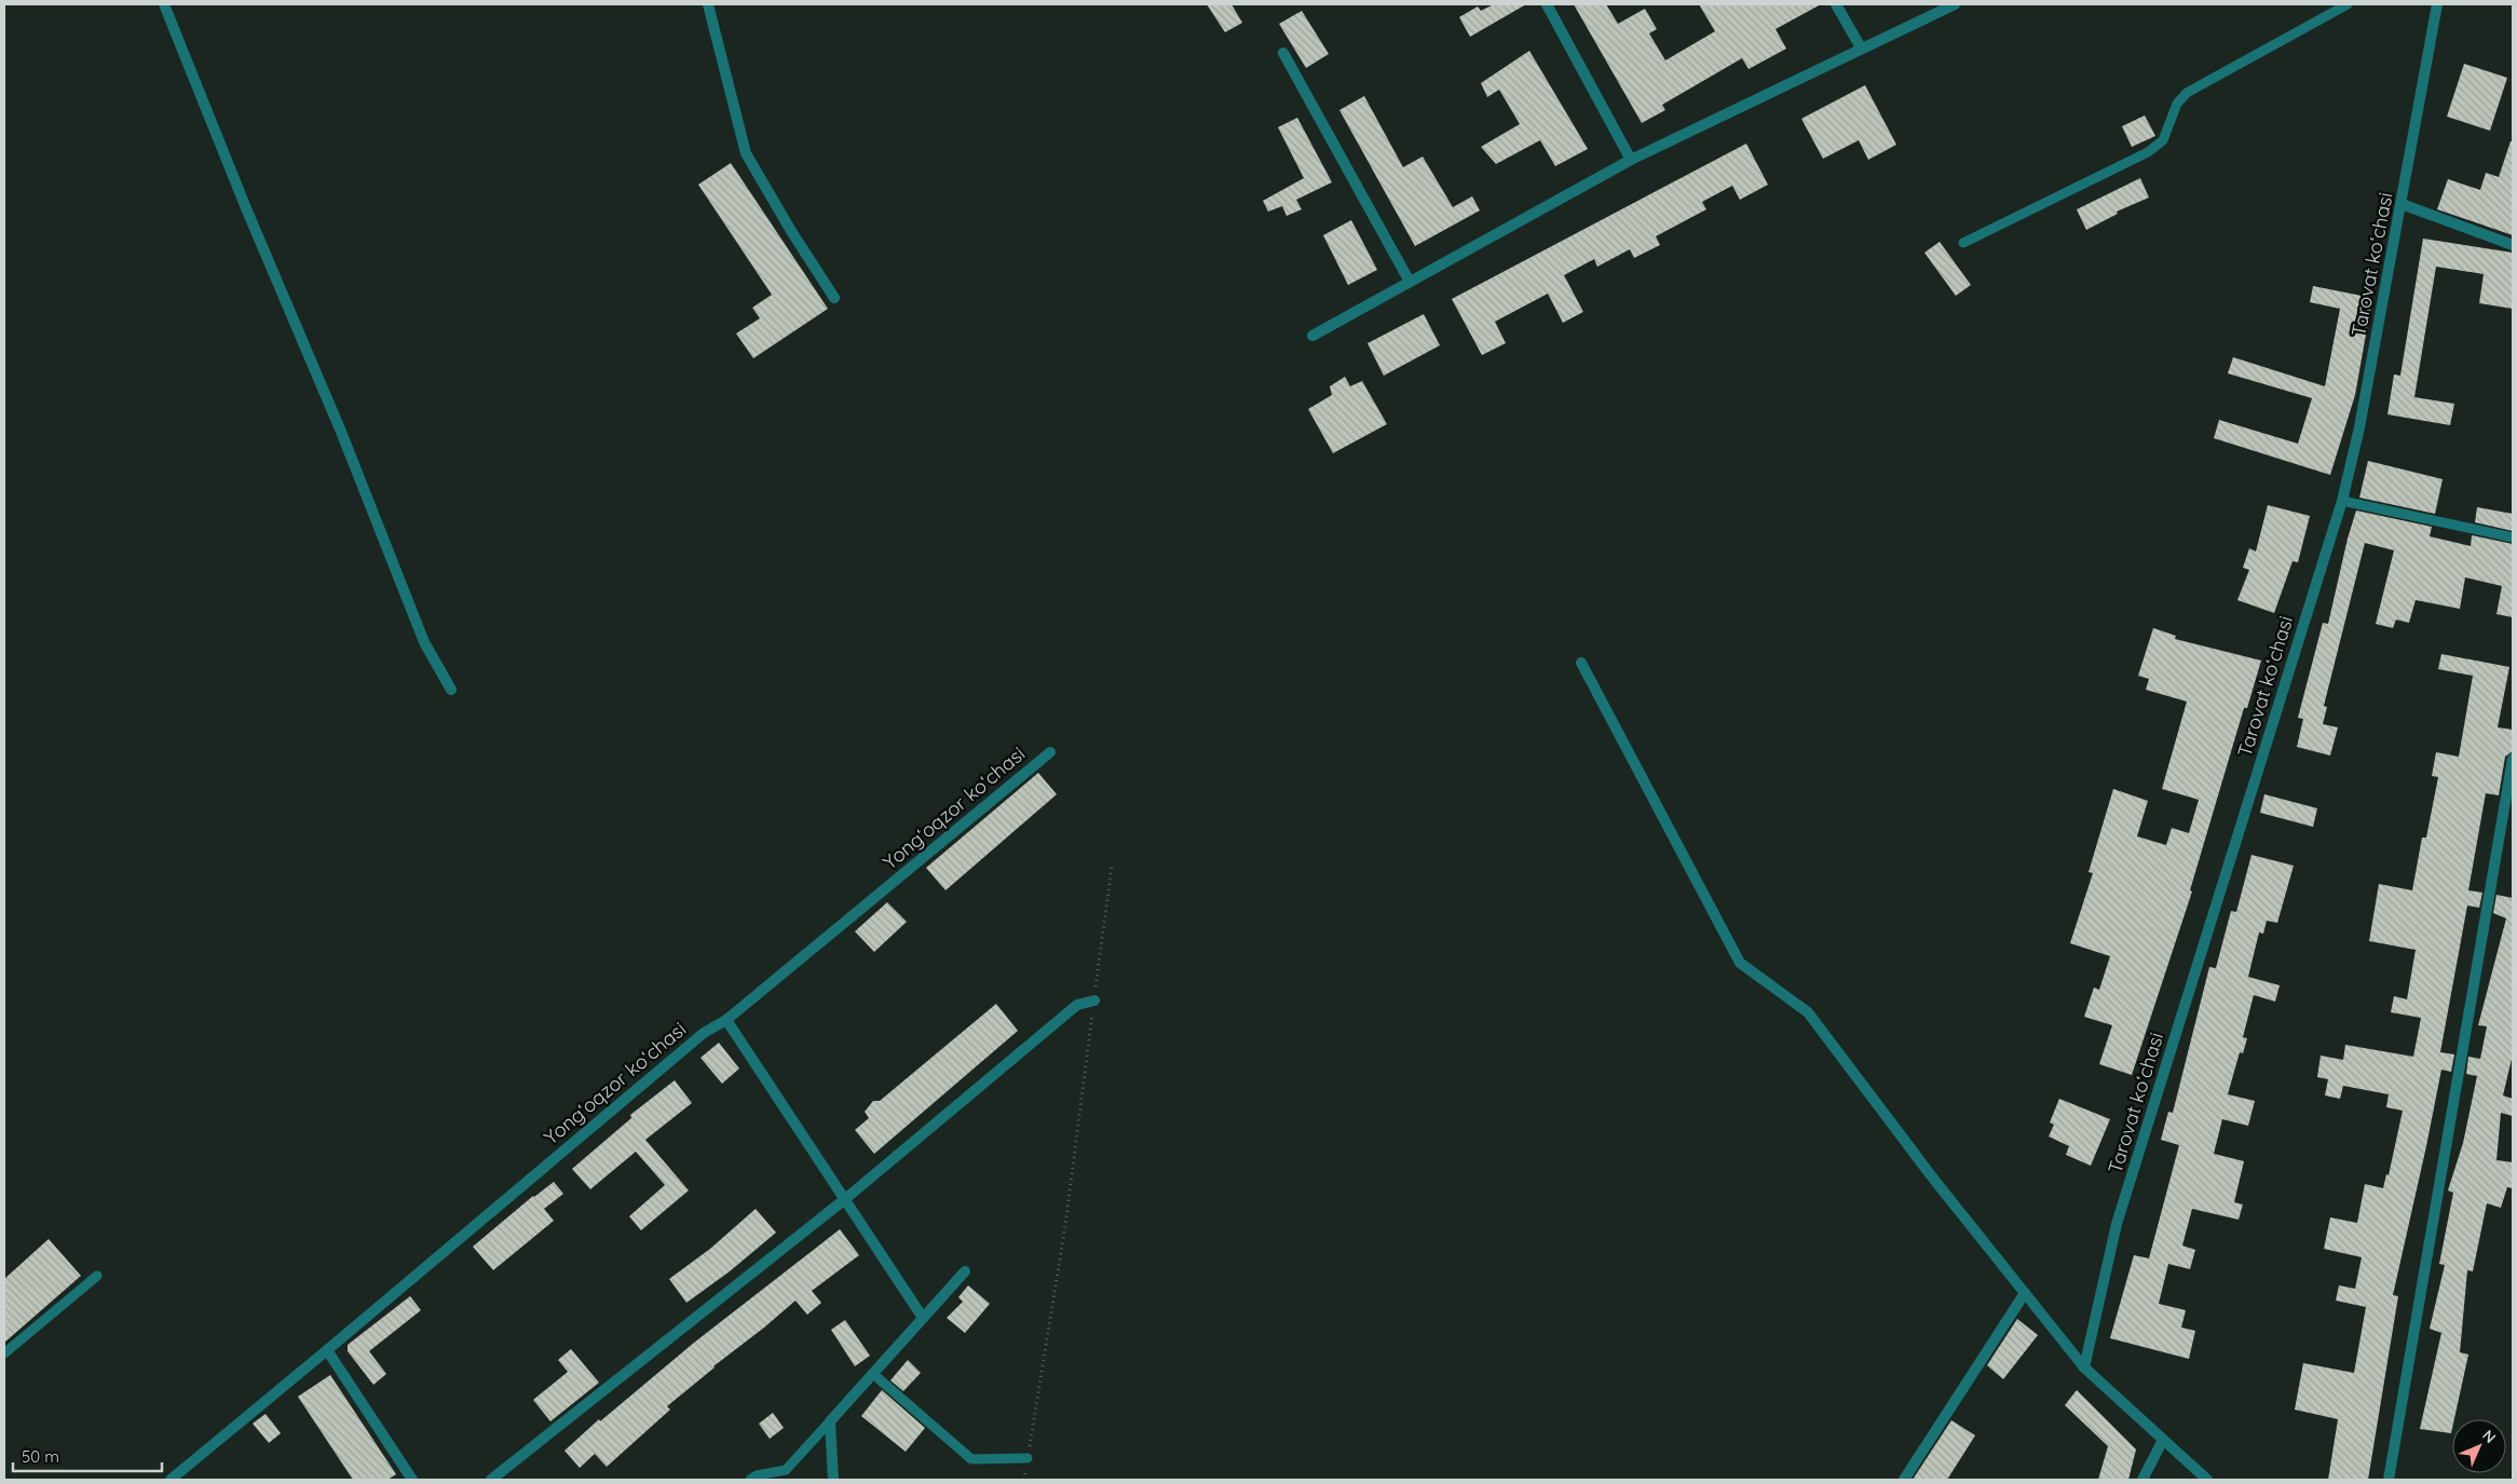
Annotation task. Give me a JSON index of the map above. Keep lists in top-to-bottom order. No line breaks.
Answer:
{"streets":{"street":["Tarovat koʻchasi","Yongʻoqzor koʻchasi"]},"scale_bar":"50 m","north":"top right"}
